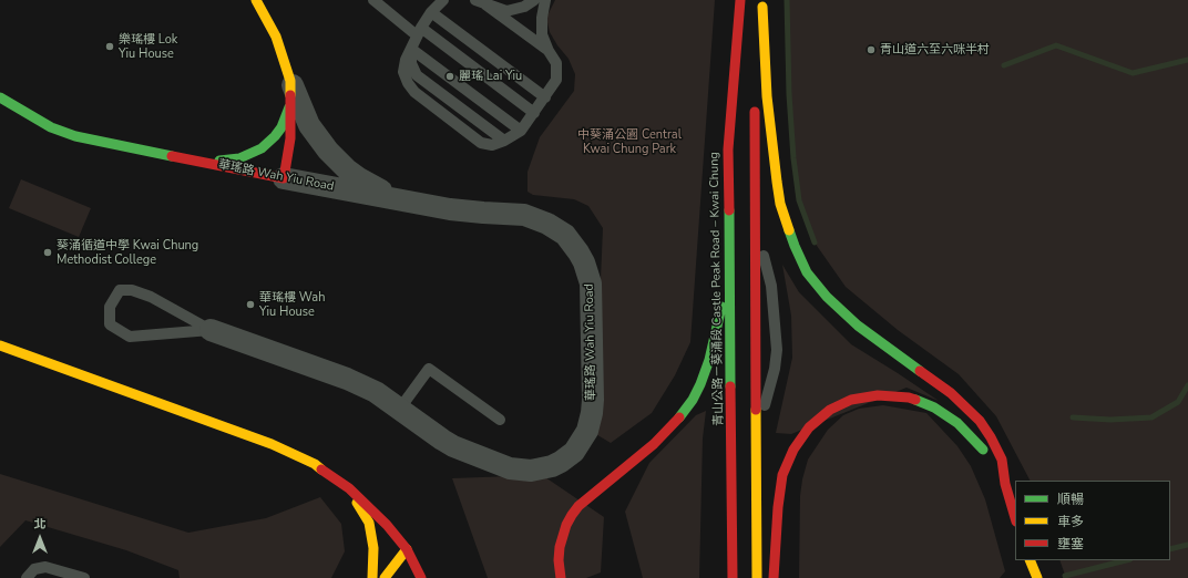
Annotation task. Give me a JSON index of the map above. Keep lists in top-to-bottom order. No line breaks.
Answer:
{"streets":{"main road":["華瑤路 Wah Yiu Road","青山公路－葵涌段 Castle Peak Road – Kwai Chung"]},"parks":["中葵涌公園 Central Kwai Chung Park"],"places":["樂瑤樓 Lok Yiu House","青山道六至六咪半村","麗瑤 Lai Yiu","葵涌循道中學 Kwai Chung Methodist College","華瑤樓 Wah Yiu House"],"legend":["順暢","車多","壅塞"],"north":"top"}
